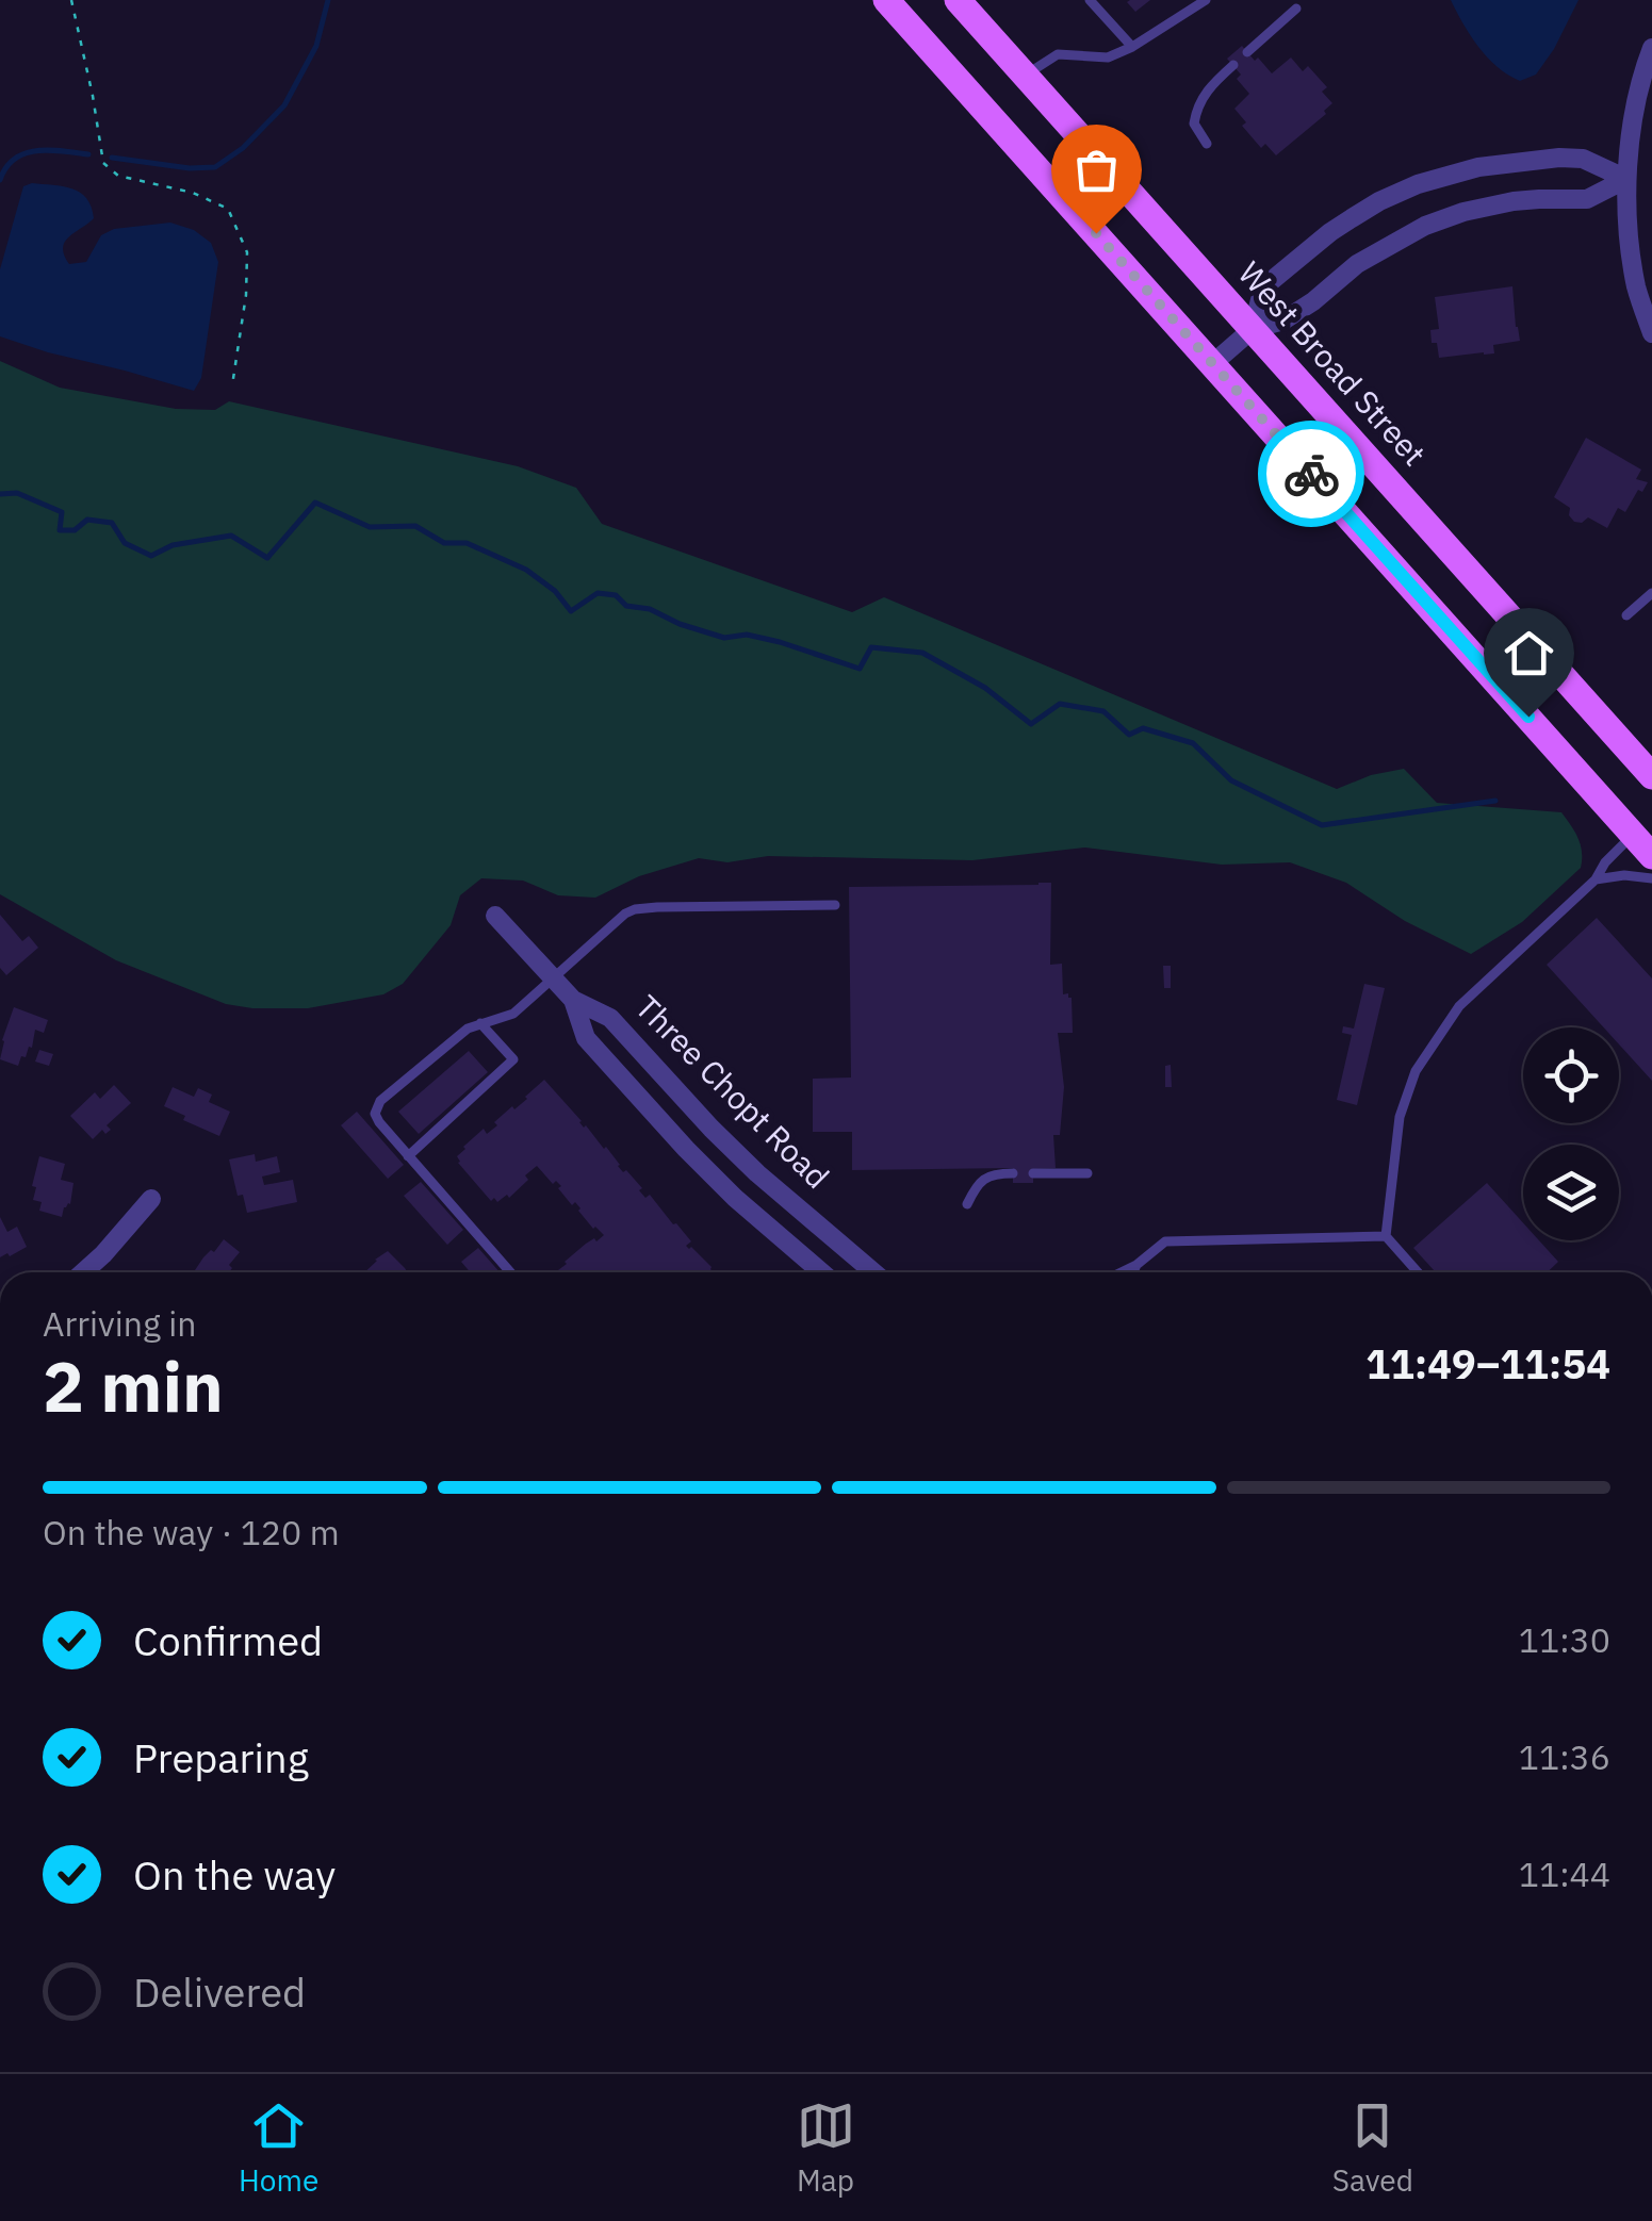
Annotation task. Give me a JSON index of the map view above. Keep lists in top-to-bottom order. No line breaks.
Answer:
{"streets":{"main road":["West Broad Street"],"street":["Three Chopt Road"]},"page":{"heading":["2 min","Arriving in","11:49–11:54"],"bar":"On the way · 120 m","list":[["Confirmed","11:30"],["Preparing","11:36"],["On the way","11:44"],"Delivered"],"tabs":["Home","Map","Saved"]}}
